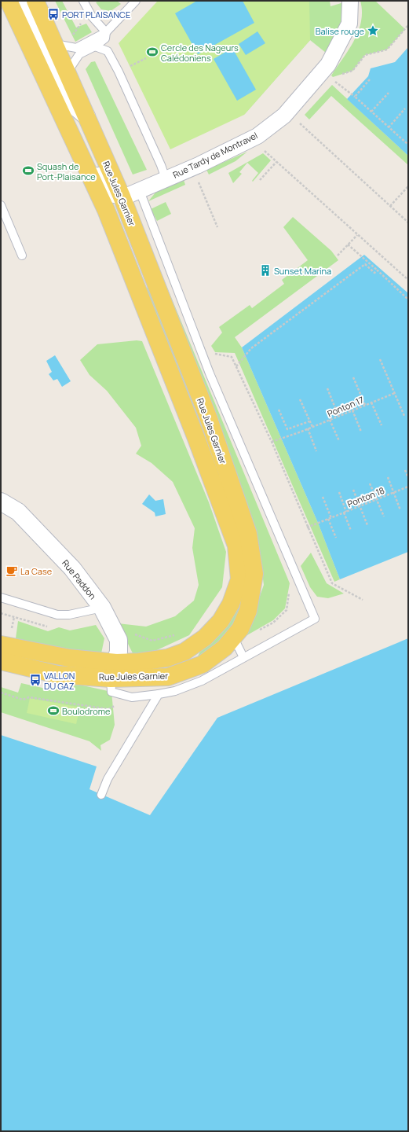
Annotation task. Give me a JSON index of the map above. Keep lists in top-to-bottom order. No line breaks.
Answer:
{"streets":{"main road":["Rue Jules Garnier"],"street":["Rue Tardy de Montravel","Rue Paddon"],"path":["Ponton 17","Ponton 18"]},"crossings":[["Rue Tardy de Montravel","Rue Jules Garnier"],["Rue Jules Garnier","Rue Paddon"]],"places":{"bus stop":["PORT PLAISANCE","VALLON DU GAZ"],"place":["Balise rouge"],"sports":["Cercle des Nageurs Calédoniens","Squash de Port-Plaisance","Boulodrome"],"building":["Sunset Marina"],"cafe":["La Case"]}}
